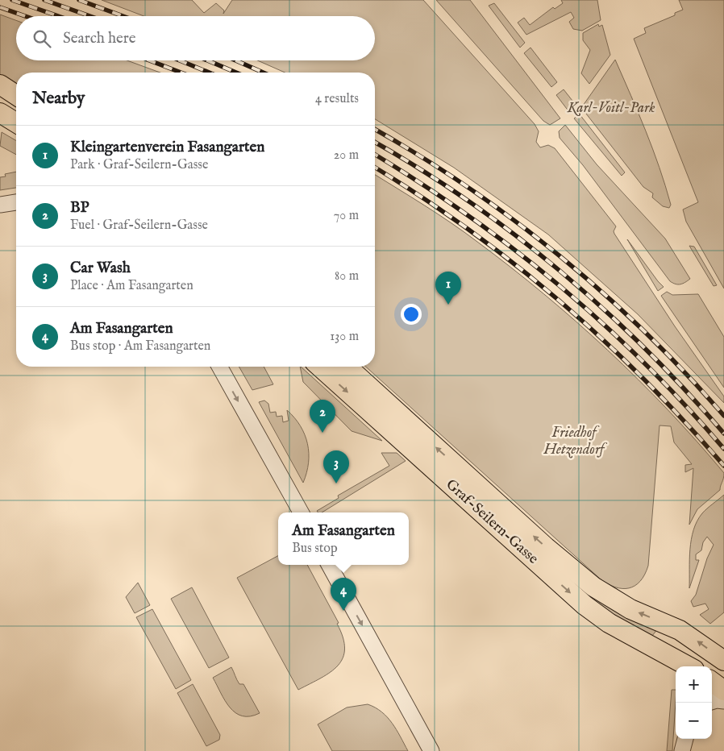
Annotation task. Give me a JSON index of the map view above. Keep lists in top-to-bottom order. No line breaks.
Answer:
{"streets":{"main road":["Graf-Seilern-Gasse"]},"parks":["Karl-Voitl-Park","Friedhof Hetzendorf"],"page":{"search":"Search here","heading":["Nearby","4 results"],"list":[{"mark":"1","name":"Kleingartenverein Fasangarten","note":"Park · Graf-Seilern-Gasse","value":"20 m"},{"mark":"2","name":"BP","note":"Fuel · Graf-Seilern-Gasse","value":"70 m"},{"mark":"3","name":"Car Wash","note":"Place · Am Fasangarten","value":"80 m"},{"mark":"4","name":"Am Fasangarten","note":"Bus stop · Am Fasangarten","value":"130 m"}],"pins":["1","2","3","4"],"popup":["Am Fasangarten","Bus stop"],"map_buttons":["+","−"]}}
